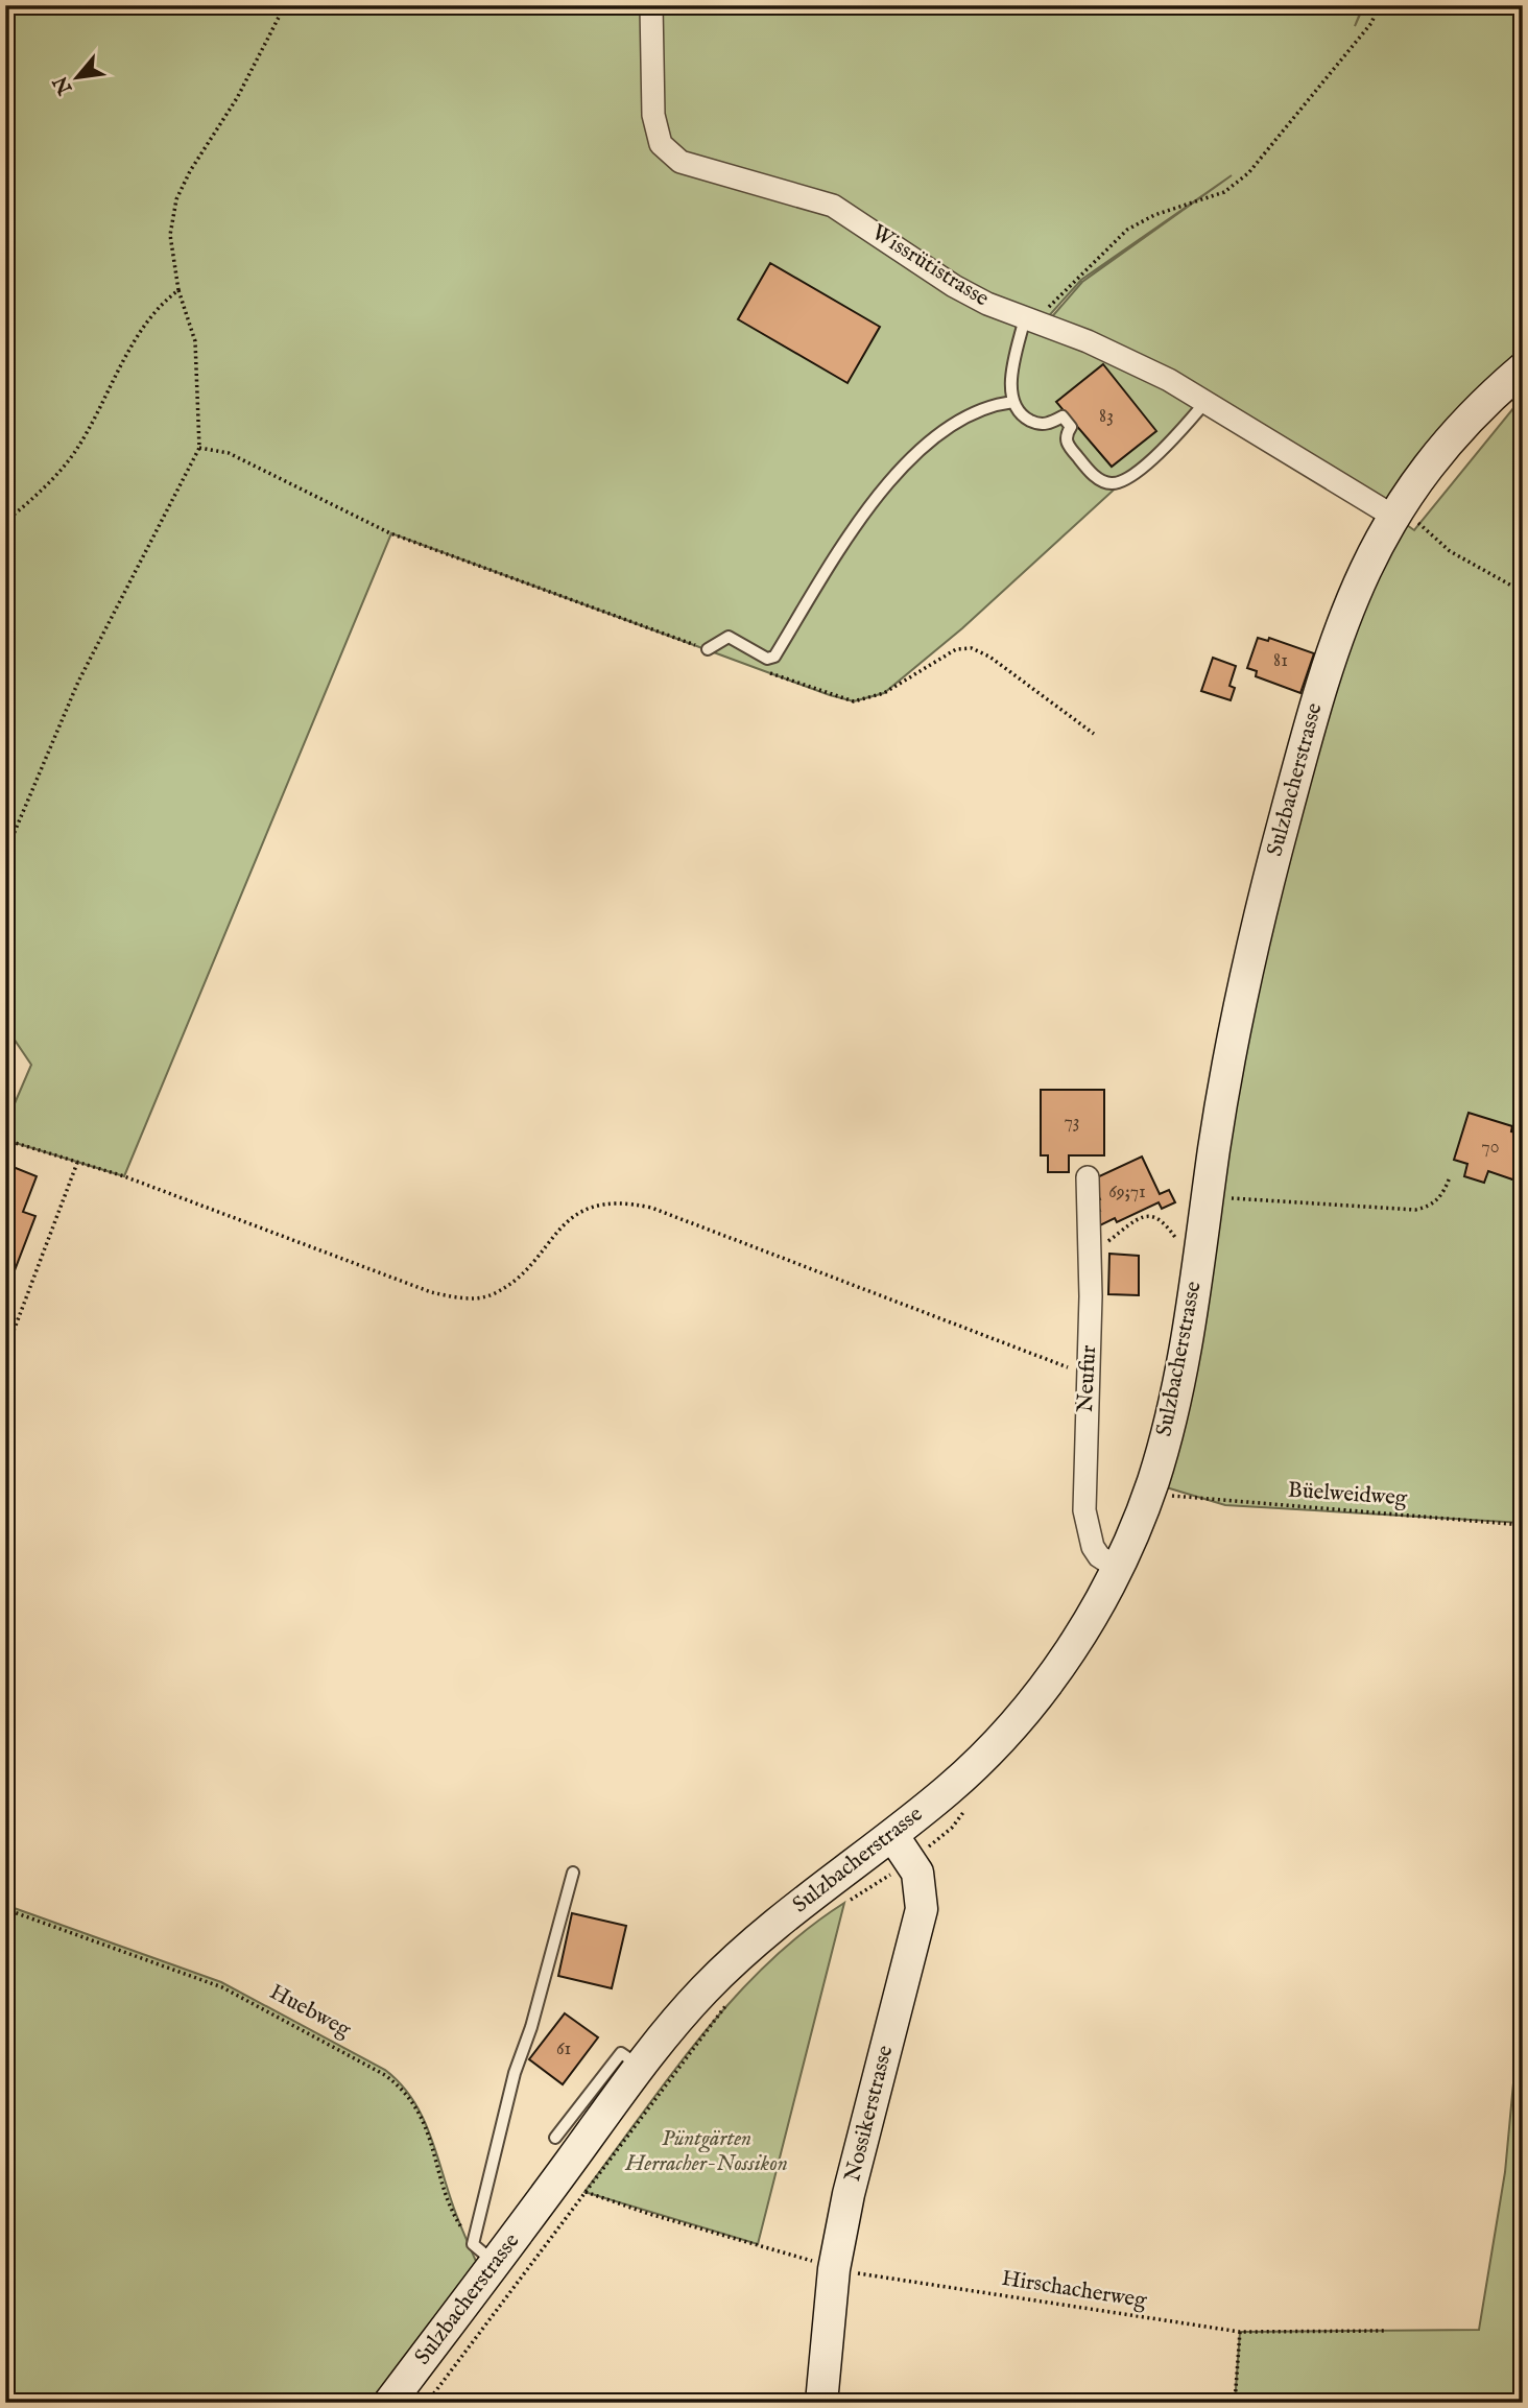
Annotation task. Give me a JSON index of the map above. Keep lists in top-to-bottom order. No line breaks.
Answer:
{"streets":{"street":["Wissrütistrasse","Sulzbacherstrasse","Neufur","Nossikerstrasse"],"path":["Büelweidweg","Huebweg","Hirschacherweg"]},"crossings":[["Wissrütistrasse","Sulzbacherstrasse"],["Sulzbacherstrasse","Neufur"],["Sulzbacherstrasse","Huebweg"],["Sulzbacherstrasse","Nossikerstrasse"],["Nossikerstrasse","Hirschacherweg"]],"parks":["Püntgärten Herracher-Nossikon"],"house_numbers":["83","81","73","70","69;71","61"],"north":"bottom left"}
